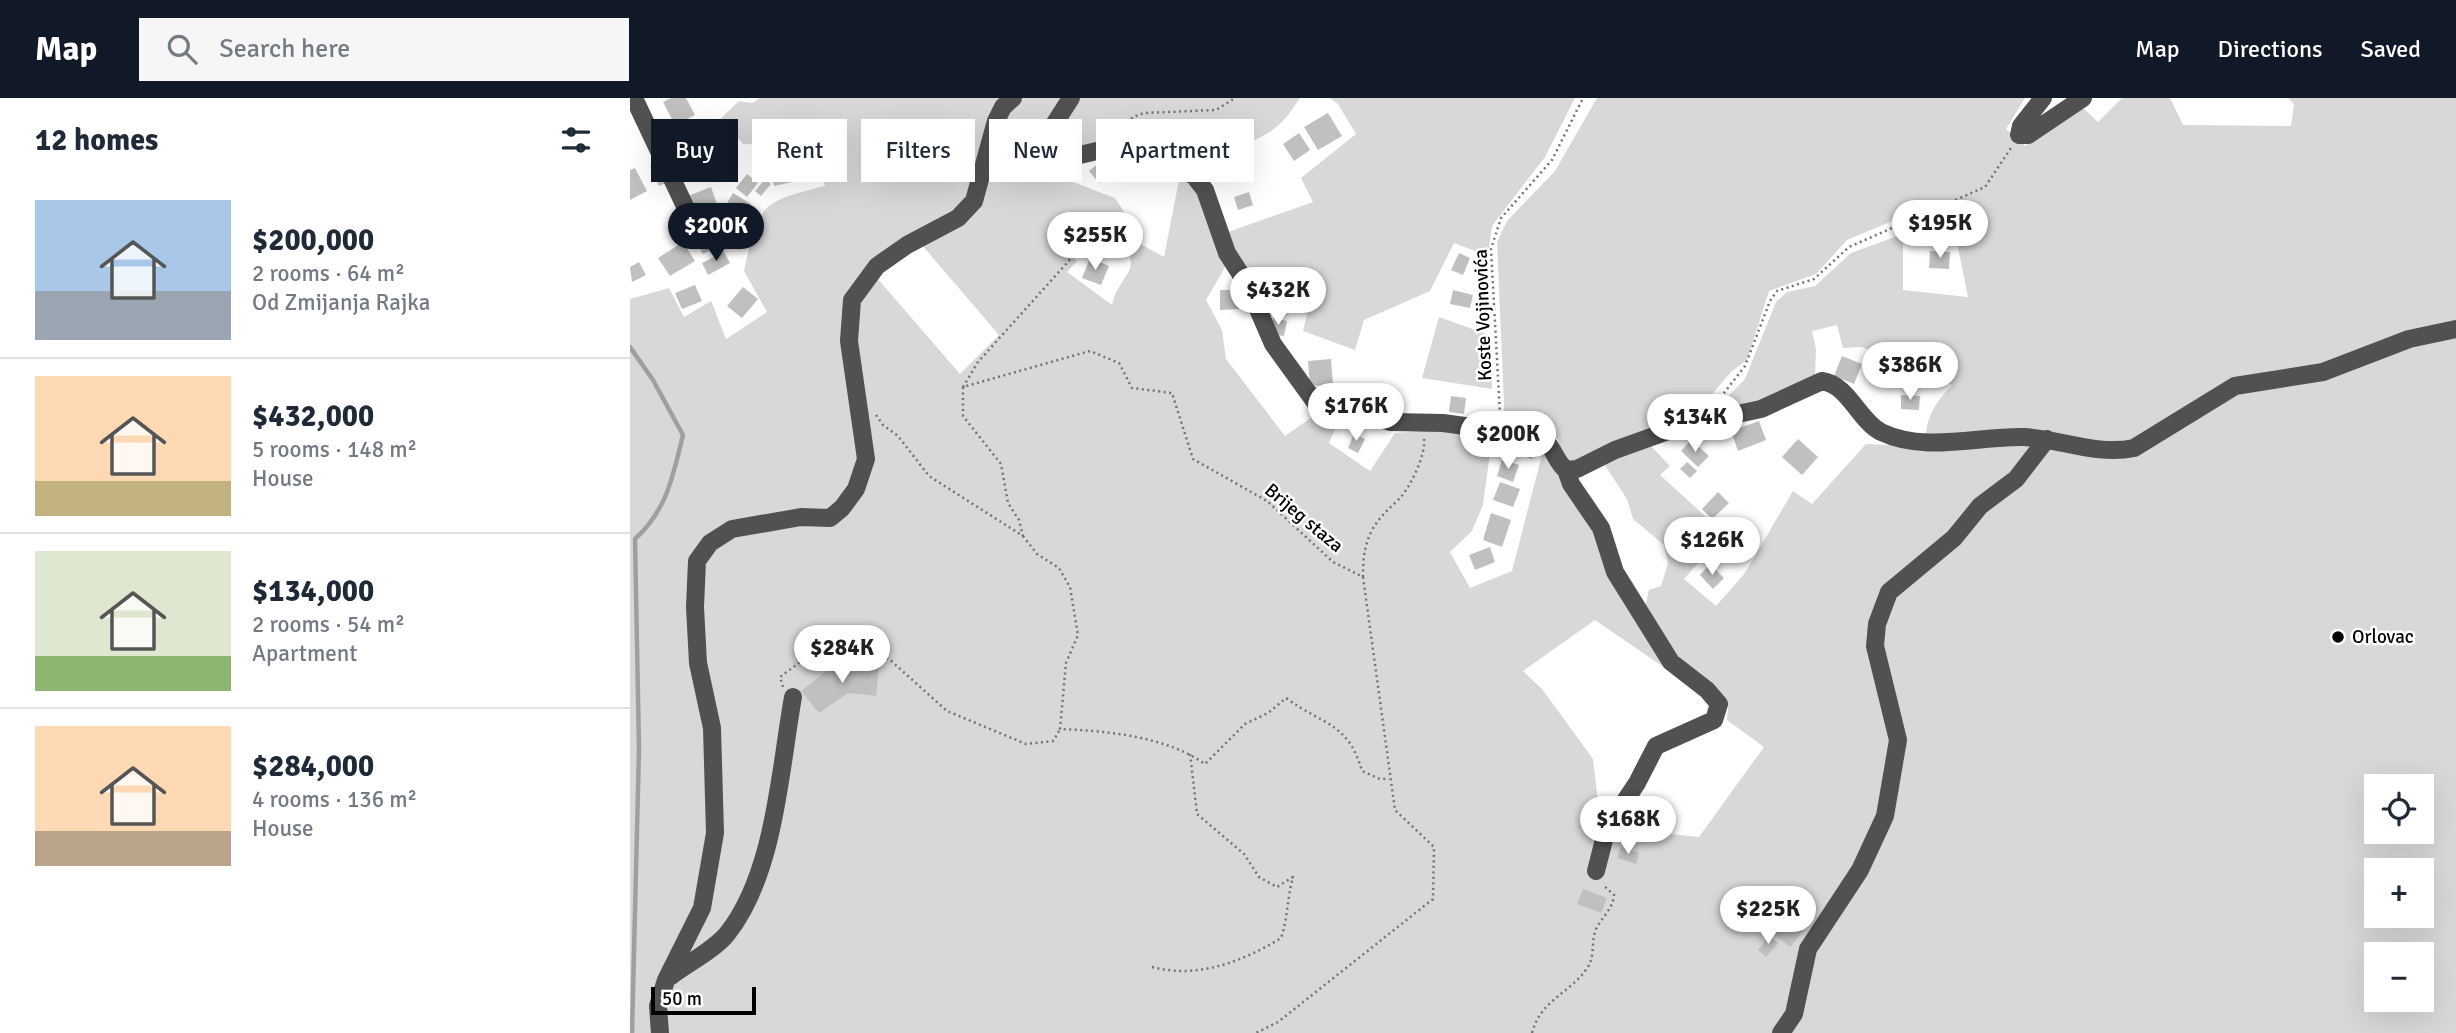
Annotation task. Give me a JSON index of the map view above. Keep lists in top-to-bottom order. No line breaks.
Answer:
{"streets":{"path":["Koste Vojinovića","Brijeg staza"]},"places":["Orlovac"],"scale_bar":"50 m","page":{"header":"Map","search":"Search here","nav":["Map","Directions","Saved"],"heading":"12 homes","chip":["Buy","Rent","Filters","New","Apartment"],"list":[{"name":"$200,000","note":"2 rooms · 64 m² · Od Zmijanja Rajka"},{"name":"$432,000","note":"5 rooms · 148 m² · House"},{"name":"$134,000","note":"2 rooms · 54 m² · Apartment"},{"name":"$284,000","note":"4 rooms · 136 m² · House"}],"price":["$195K","$200K","$255K","$432K","$386K","$176K","$134K","$200K","$126K","$284K","$168K","$225K"],"map_buttons":["+","−"],"scale":"50 m"}}
